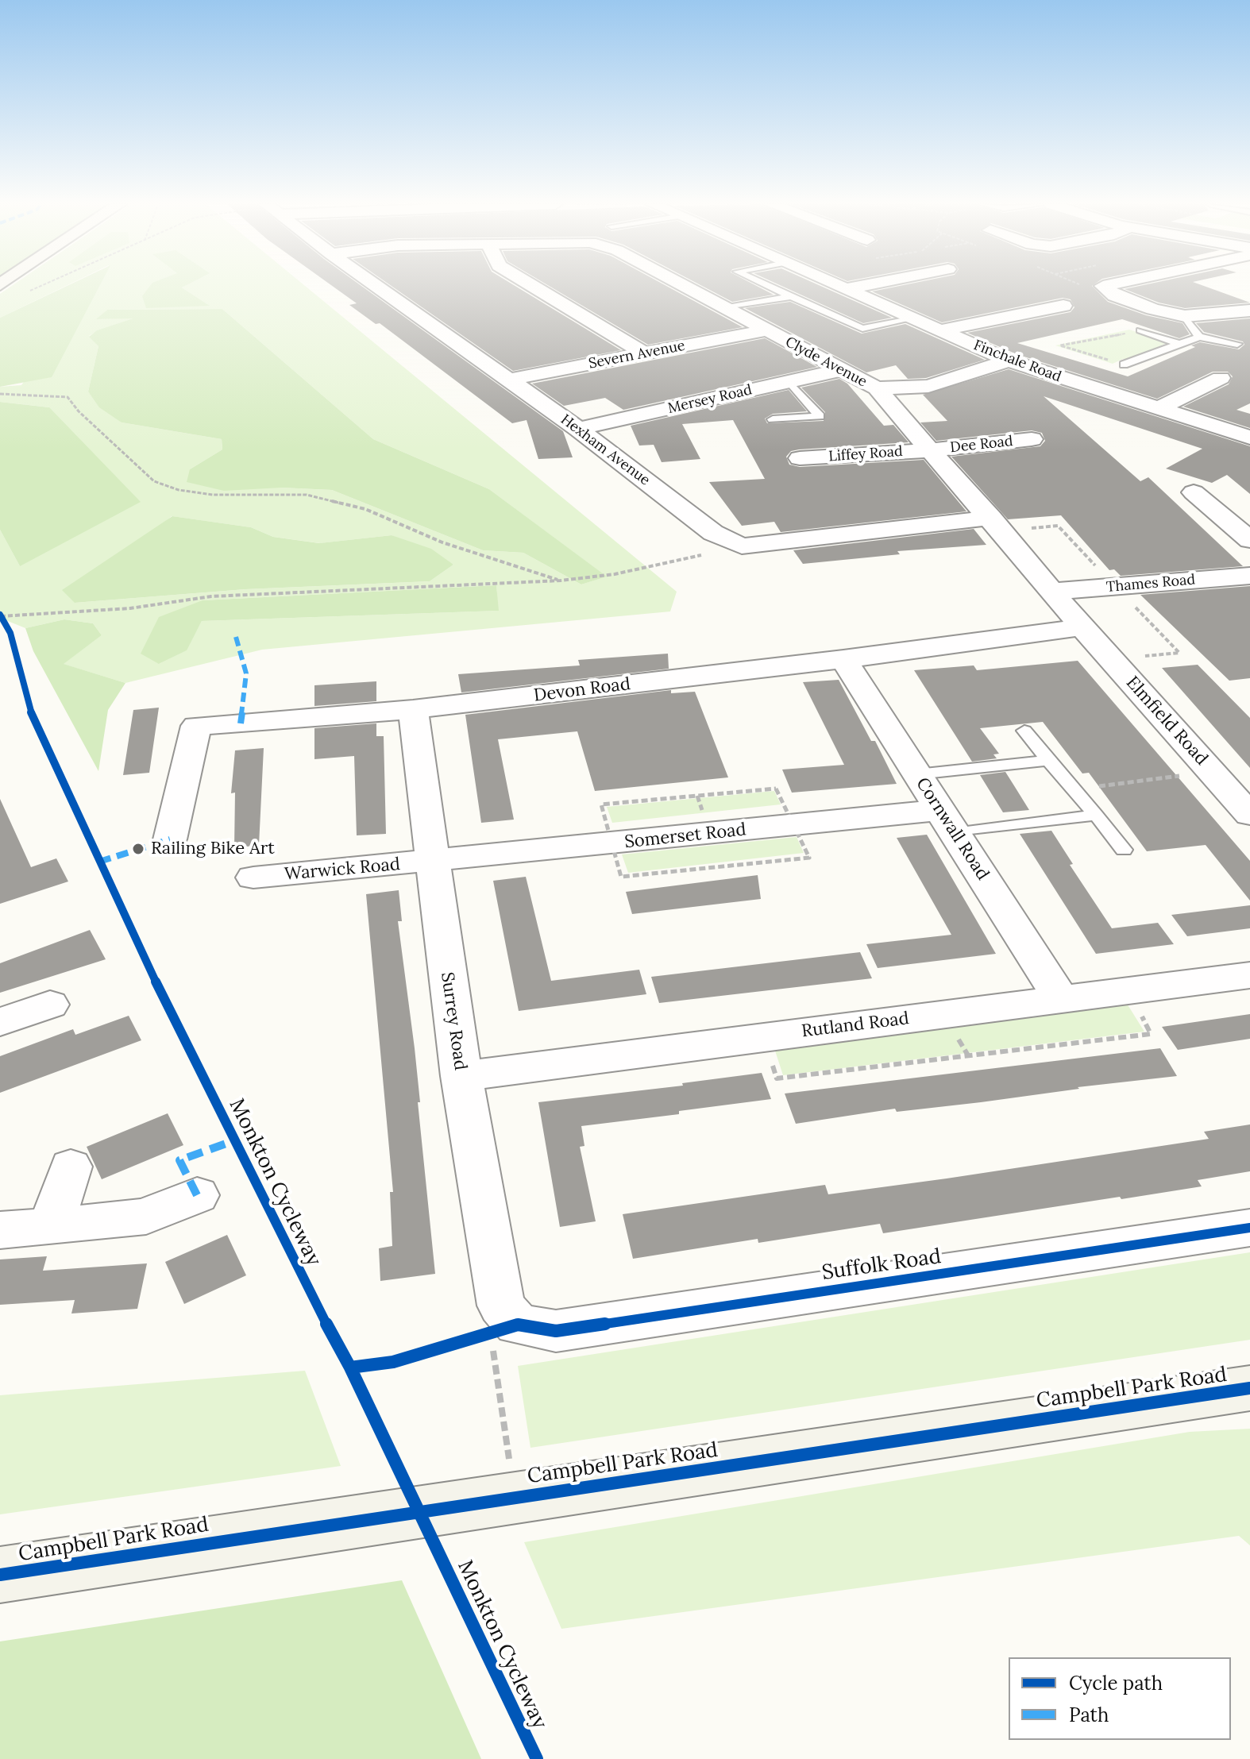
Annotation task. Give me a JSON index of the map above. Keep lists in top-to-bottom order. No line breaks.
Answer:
{"streets":{"street":["Severn Avenue","Finchale Road","Clyde Avenue","Mersey Road","Dee Road","Hexham Avenue","Liffey Road","Thames Road","Devon Road","Elmfield Road","Cornwall Road","Somerset Road","Warwick Road","Surrey Road","Rutland Road","Suffolk Road","Campbell Park Road"],"cycle path":["Monkton Cycleway"]},"crossings":[["Severn Avenue","Clyde Avenue"],["Severn Avenue","Hexham Avenue"],["Clyde Avenue","Mersey Road"],["Clyde Avenue","Dee Road"],["Clyde Avenue","Liffey Road"],["Clyde Avenue","Thames Road"],["Clyde Avenue","Devon Road"],["Clyde Avenue","Elmfield Road"],["Mersey Road","Hexham Avenue"],["Dee Road","Liffey Road"],["Devon Road","Elmfield Road"],["Devon Road","Cornwall Road"],["Devon Road","Surrey Road"],["Cornwall Road","Somerset Road"],["Cornwall Road","Rutland Road"],["Somerset Road","Warwick Road"],["Somerset Road","Surrey Road"],["Warwick Road","Surrey Road"],["Surrey Road","Rutland Road"],["Surrey Road","Suffolk Road"]],"places":["Railing Bike Art"],"legend":["Cycle path","Path"]}
